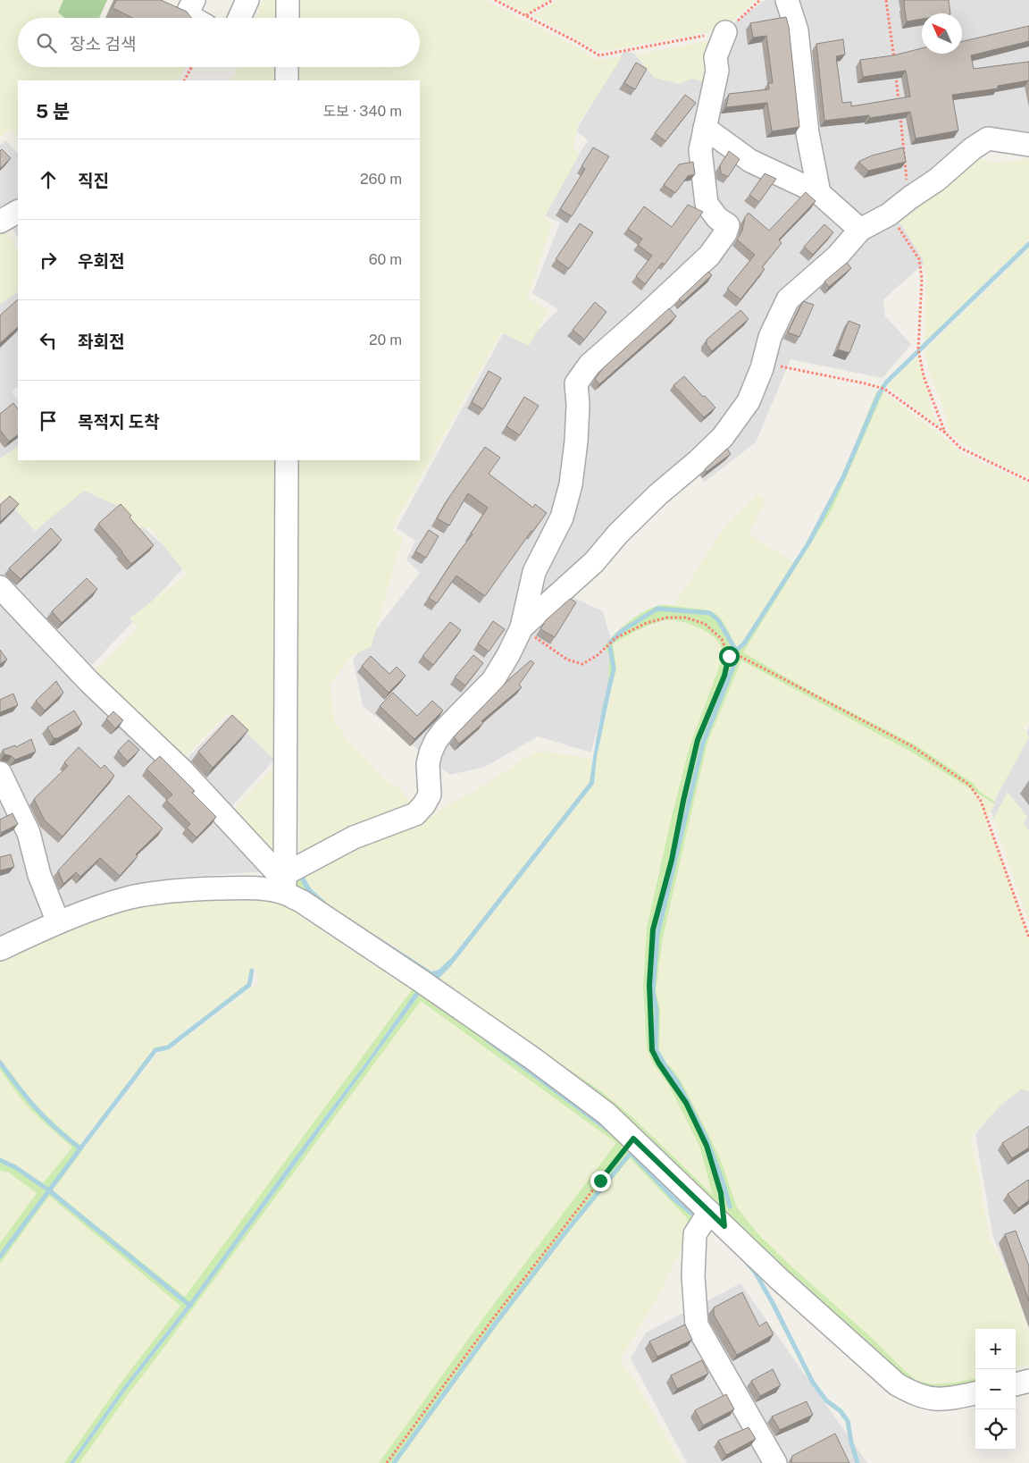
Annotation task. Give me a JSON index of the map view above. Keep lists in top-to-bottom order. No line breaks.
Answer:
{"north":"top left","page":{"search":"장소 검색","heading":["5 분","도보 · 340 m"],"list":[["직진","260 m"],["우회전","60 m"],["좌회전","20 m"],"목적지 도착"],"map_buttons":["+","−"]}}
